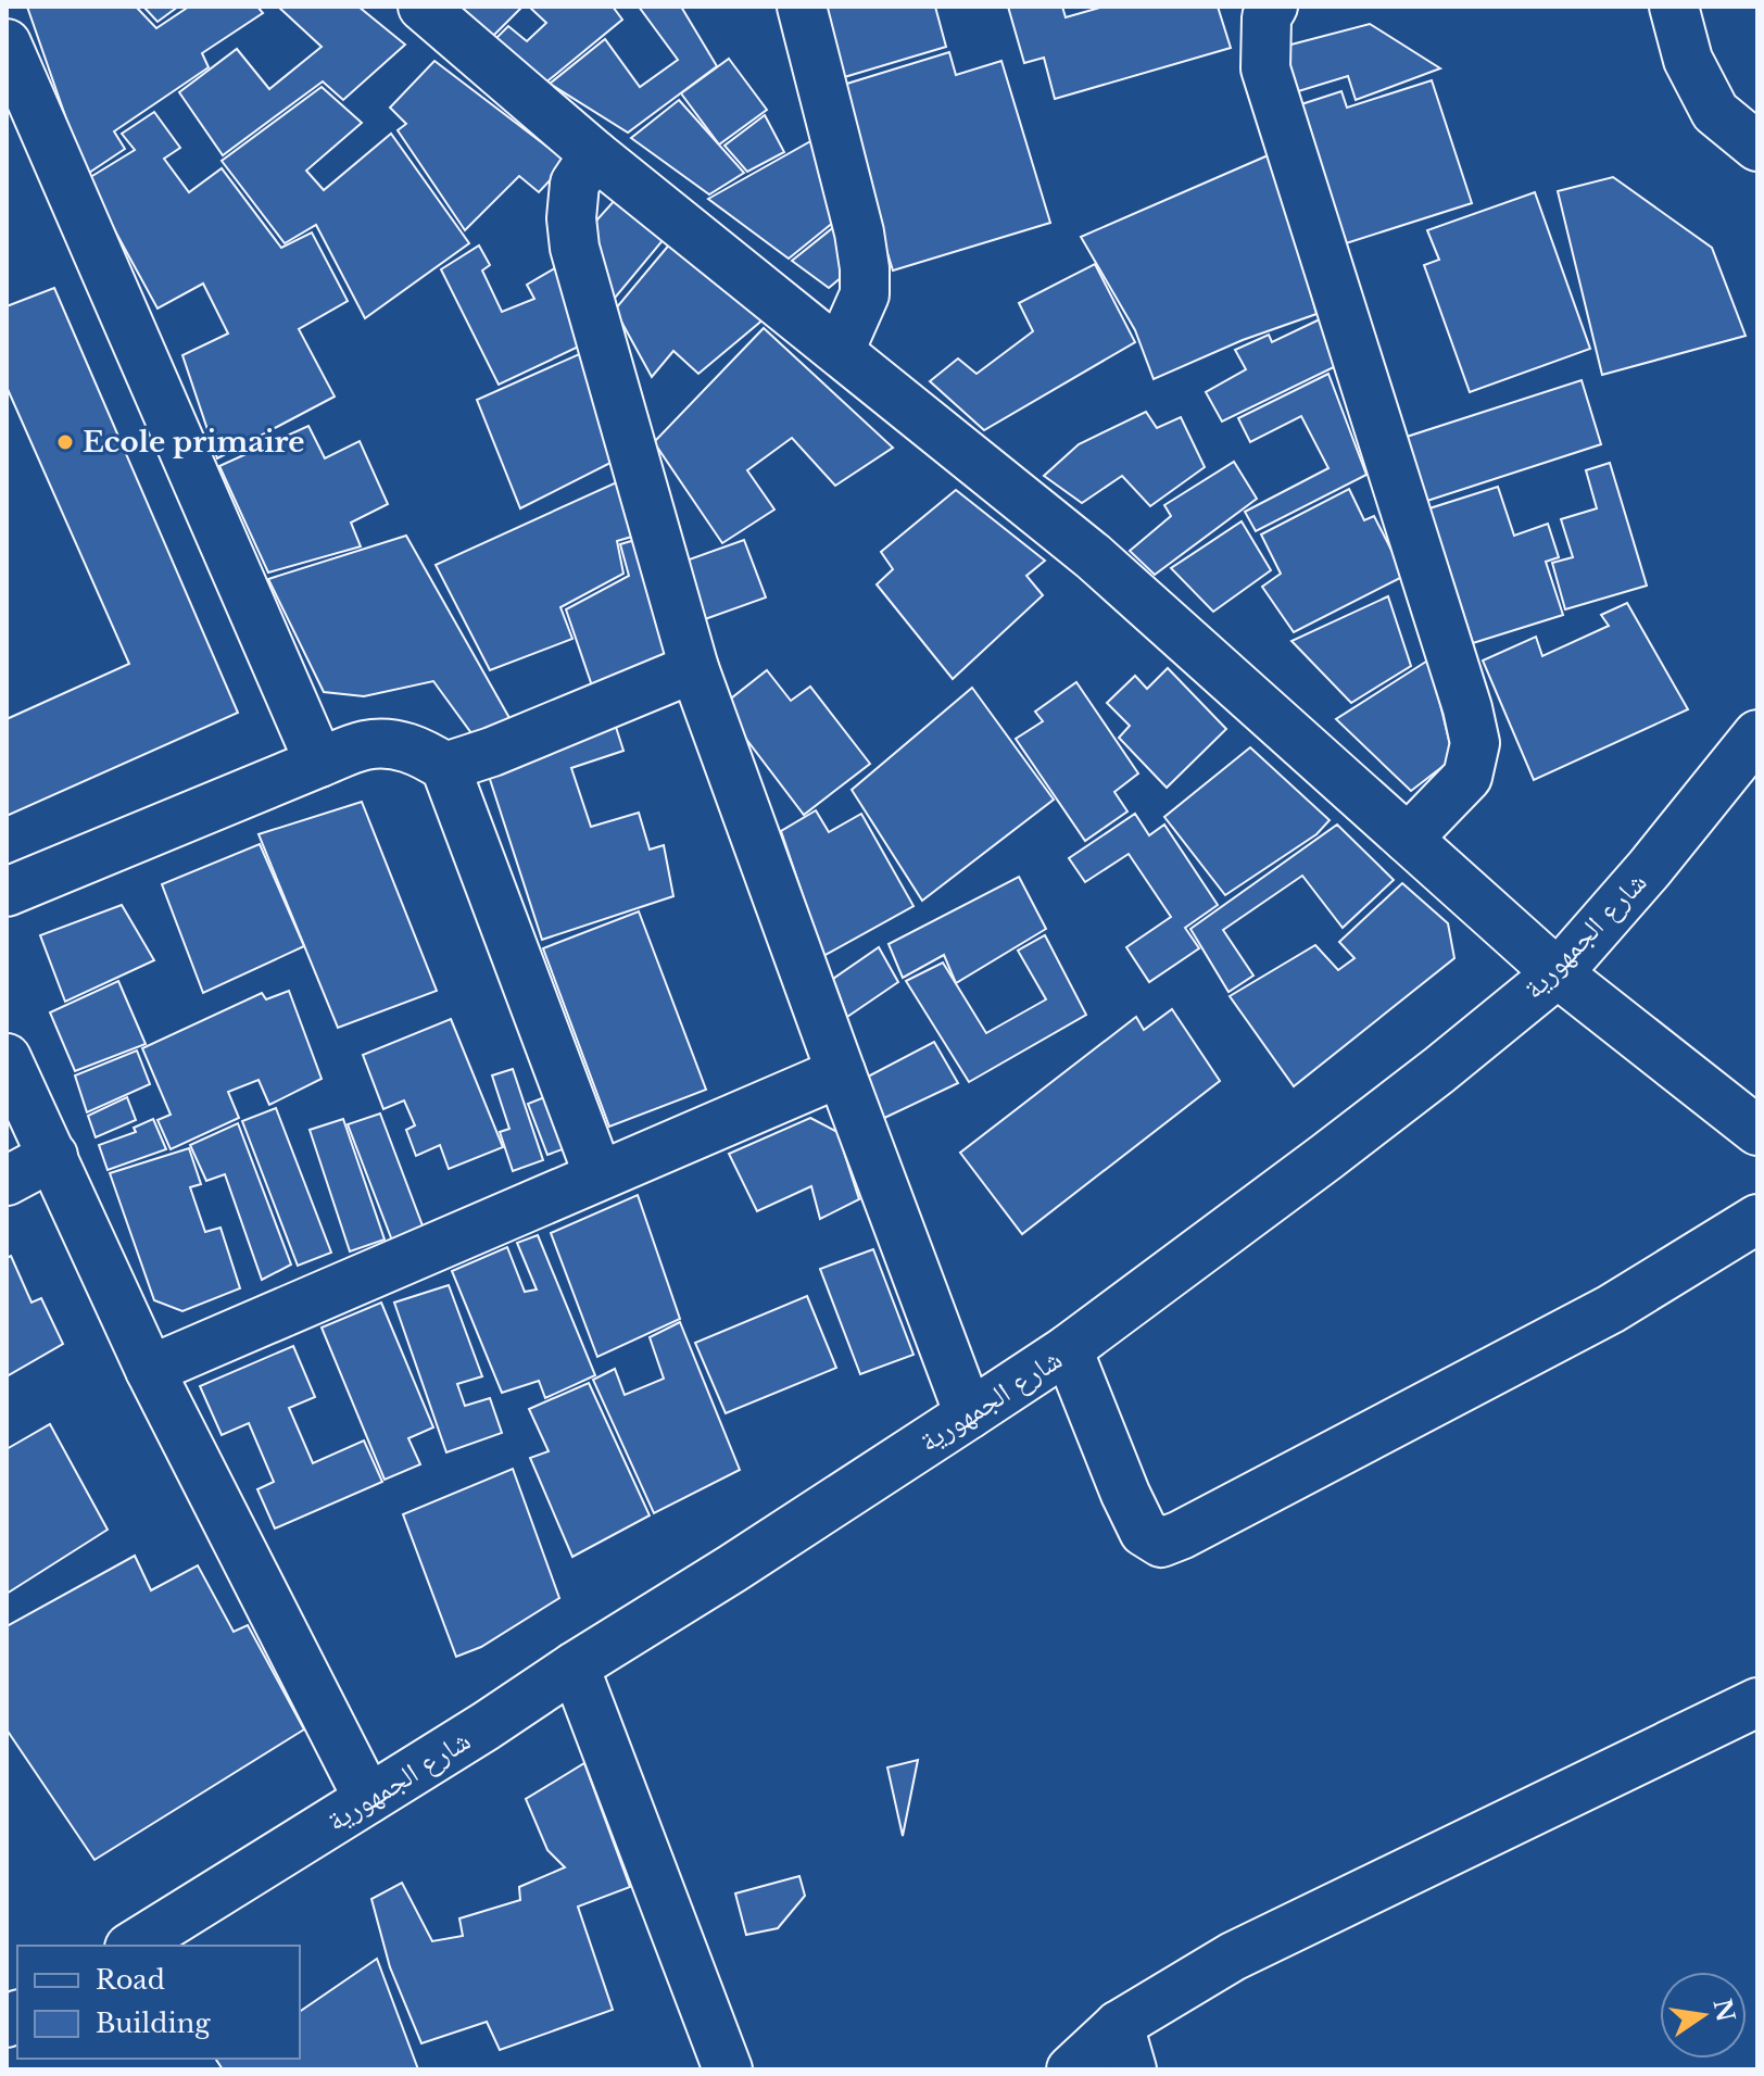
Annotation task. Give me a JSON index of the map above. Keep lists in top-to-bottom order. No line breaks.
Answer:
{"streets":{"street":["شارع الجمهورية"]},"places":["Ecole primaire"],"legend":["Road","Building"],"north":"right"}
